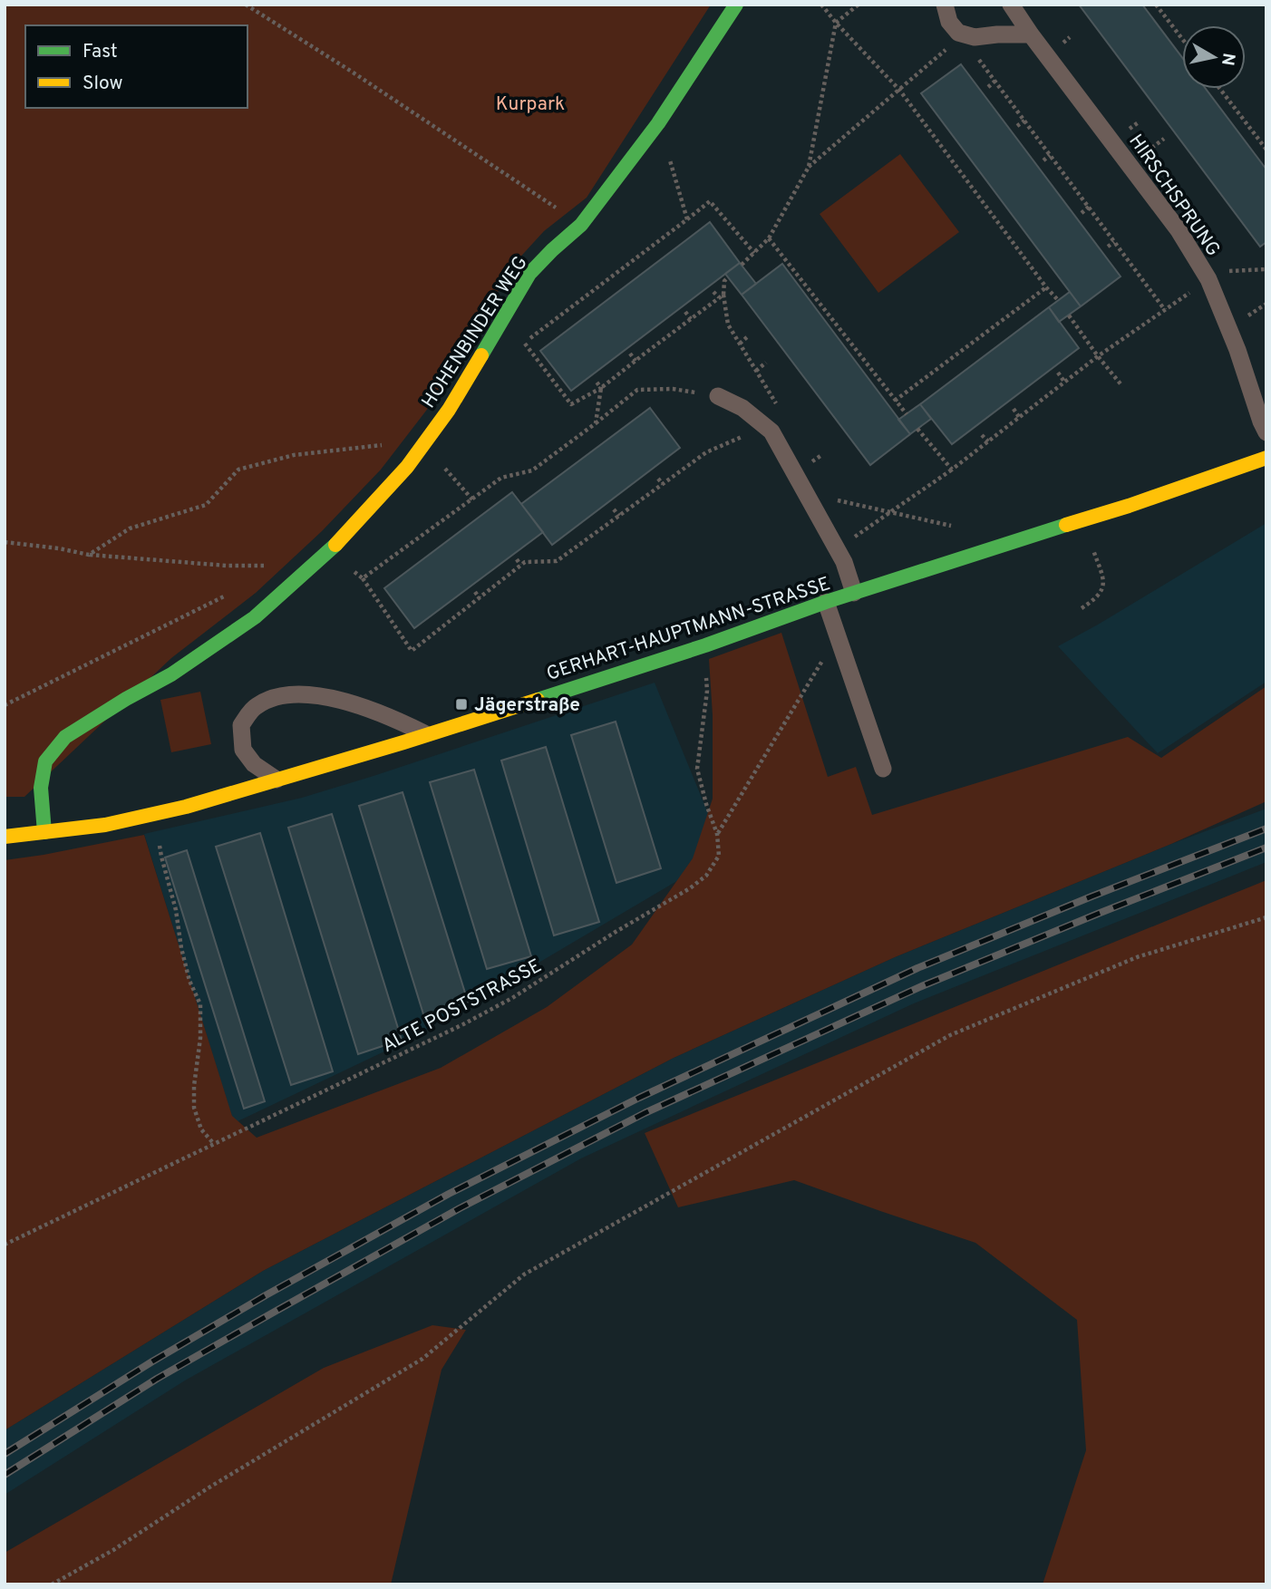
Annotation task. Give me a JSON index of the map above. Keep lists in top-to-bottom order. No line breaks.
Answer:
{"streets":{"street":["HOHENBINDER WEG","GERHART-HAUPTMANN-STRASSE"],"lane":["HIRSCHSPRUNG"],"path":["ALTE POSTSTRASSE"]},"crossings":[["HOHENBINDER WEG","GERHART-HAUPTMANN-STRASSE"],["GERHART-HAUPTMANN-STRASSE","ALTE POSTSTRASSE"]],"parks":["Kurpark"],"places":{"transit":["Jägerstraße"]},"legend":["Fast","Slow"],"north":"right"}
